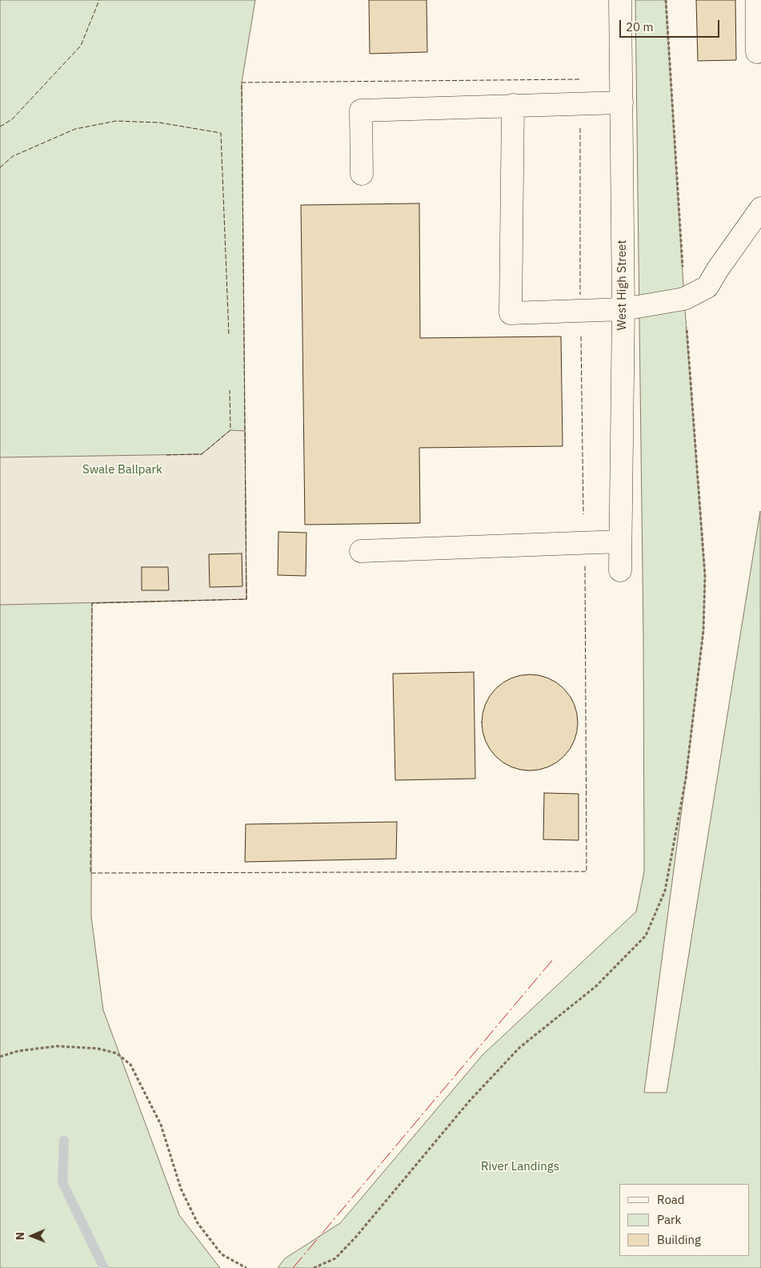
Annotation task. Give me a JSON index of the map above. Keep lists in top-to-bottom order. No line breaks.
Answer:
{"streets":{"street":["West High Street"]},"parks":["Swale Ballpark","River Landings"],"legend":["Road","Park","Building"],"scale_bar":"20 m","north":"left"}
